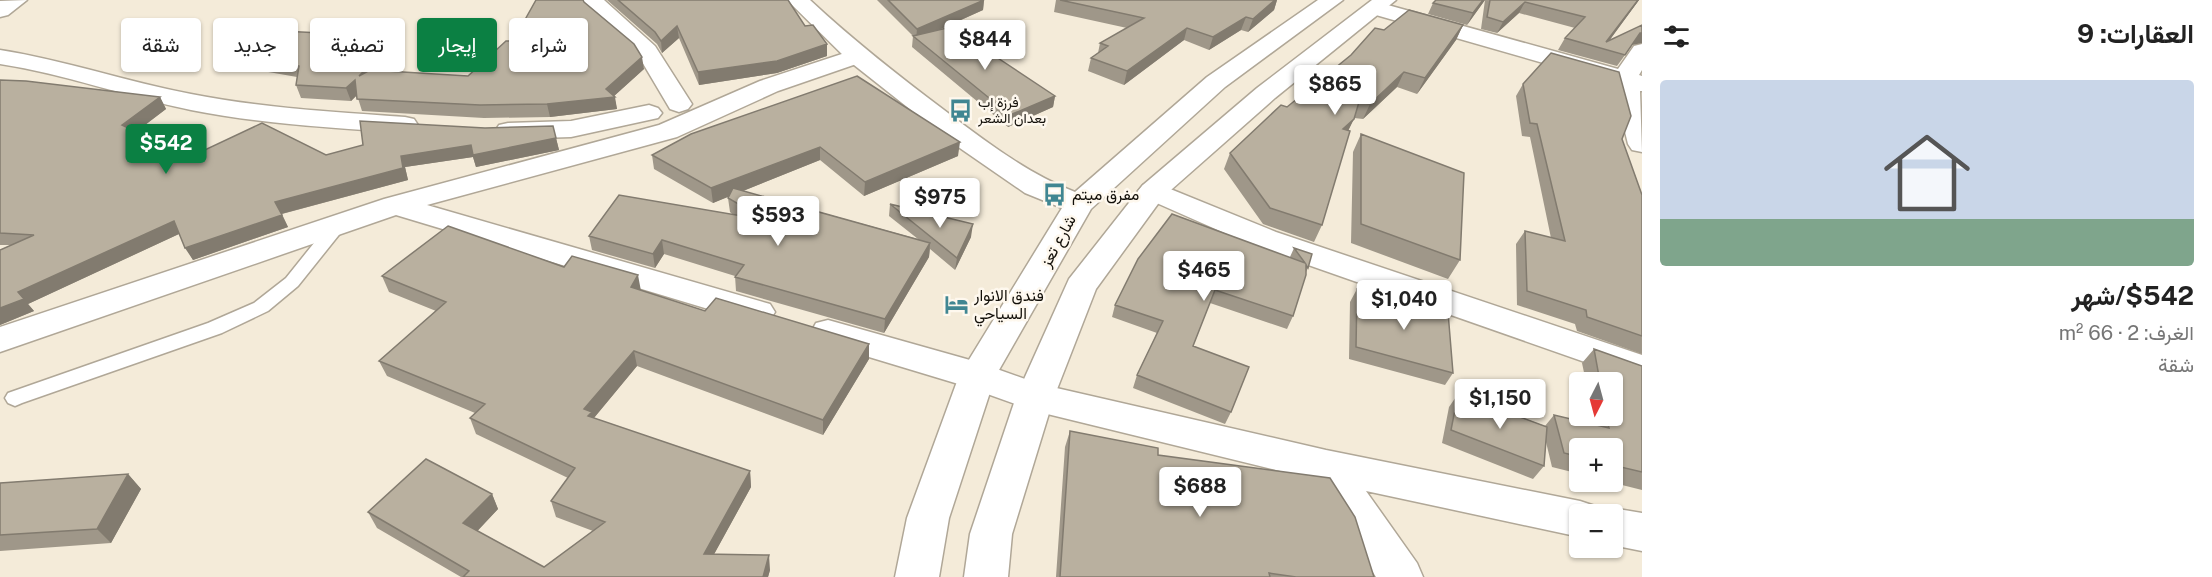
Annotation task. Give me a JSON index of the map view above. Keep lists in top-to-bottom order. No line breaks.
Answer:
{"streets":{"street":["شارع تعز"]},"places":{"bus stop":["فرزة إب بعدان الشعر","مفرق ميتم"],"hotel":["فندق الانوار السياحي"]},"north":"bottom","page":{"heading":"العقارات: 9","chip":["شراء","إيجار","تصفية","جديد","شقة"],"price":["$844","$865","$542","$975","$593","$465","$1,040","$1,150","$688"],"list":[{"name":"$542/شهر","note":"الغرف: 2 · 66 m² · شقة"}],"map_buttons":["+","−"]}}
